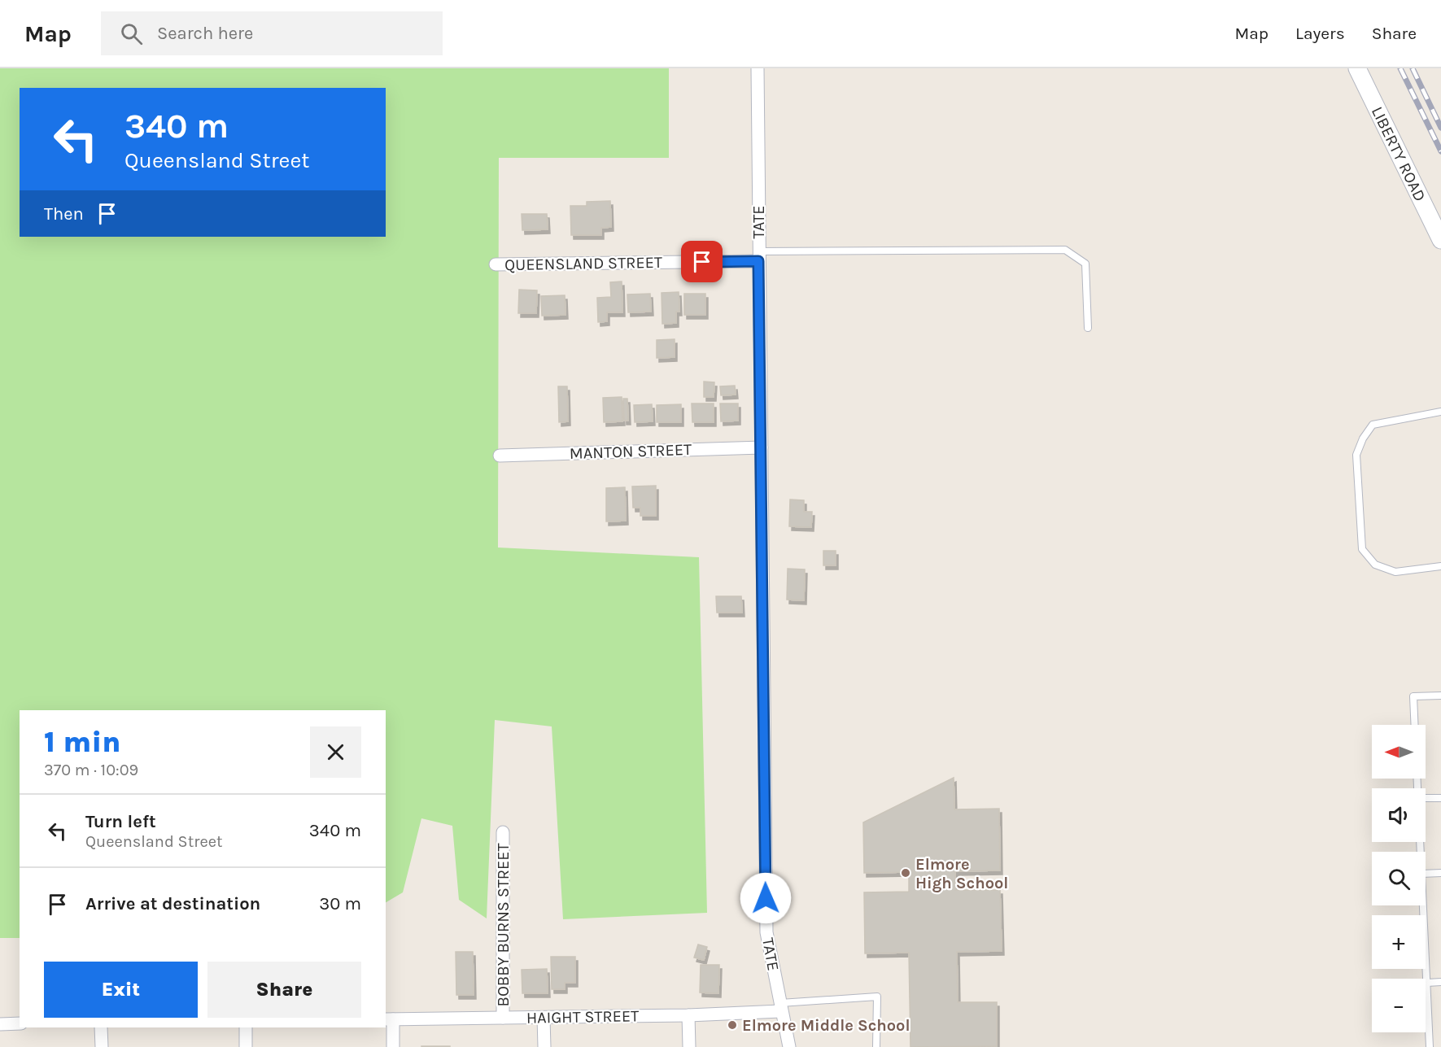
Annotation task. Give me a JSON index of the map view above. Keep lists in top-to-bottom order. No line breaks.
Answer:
{"streets":{"main road":["LIBERTY ROAD"],"street":["TATE","QUEENSLAND STREET","MANTON STREET","BOBBY BURNS STREET","HAIGHT STREET"]},"crossings":[["TATE","QUEENSLAND STREET"],["TATE","MANTON STREET"],["TATE","HAIGHT STREET"],["BOBBY BURNS STREET","HAIGHT STREET"]],"places":["Elmore High School","Elmore Middle School"],"north":"left","page":{"header":"Map","search":"Search here","nav":["Map","Layers","Share"],"turn":["340 m","Queensland Street"],"then":"Then","heading":["1 min","370 m · 10:09"],"map_buttons":["+","−"],"list":[{"name":"Turn left","note":"Queensland Street","value":"340 m"},{"name":"Arrive at destination","value":"30 m"}],"buttons":["Exit","Share"]}}
